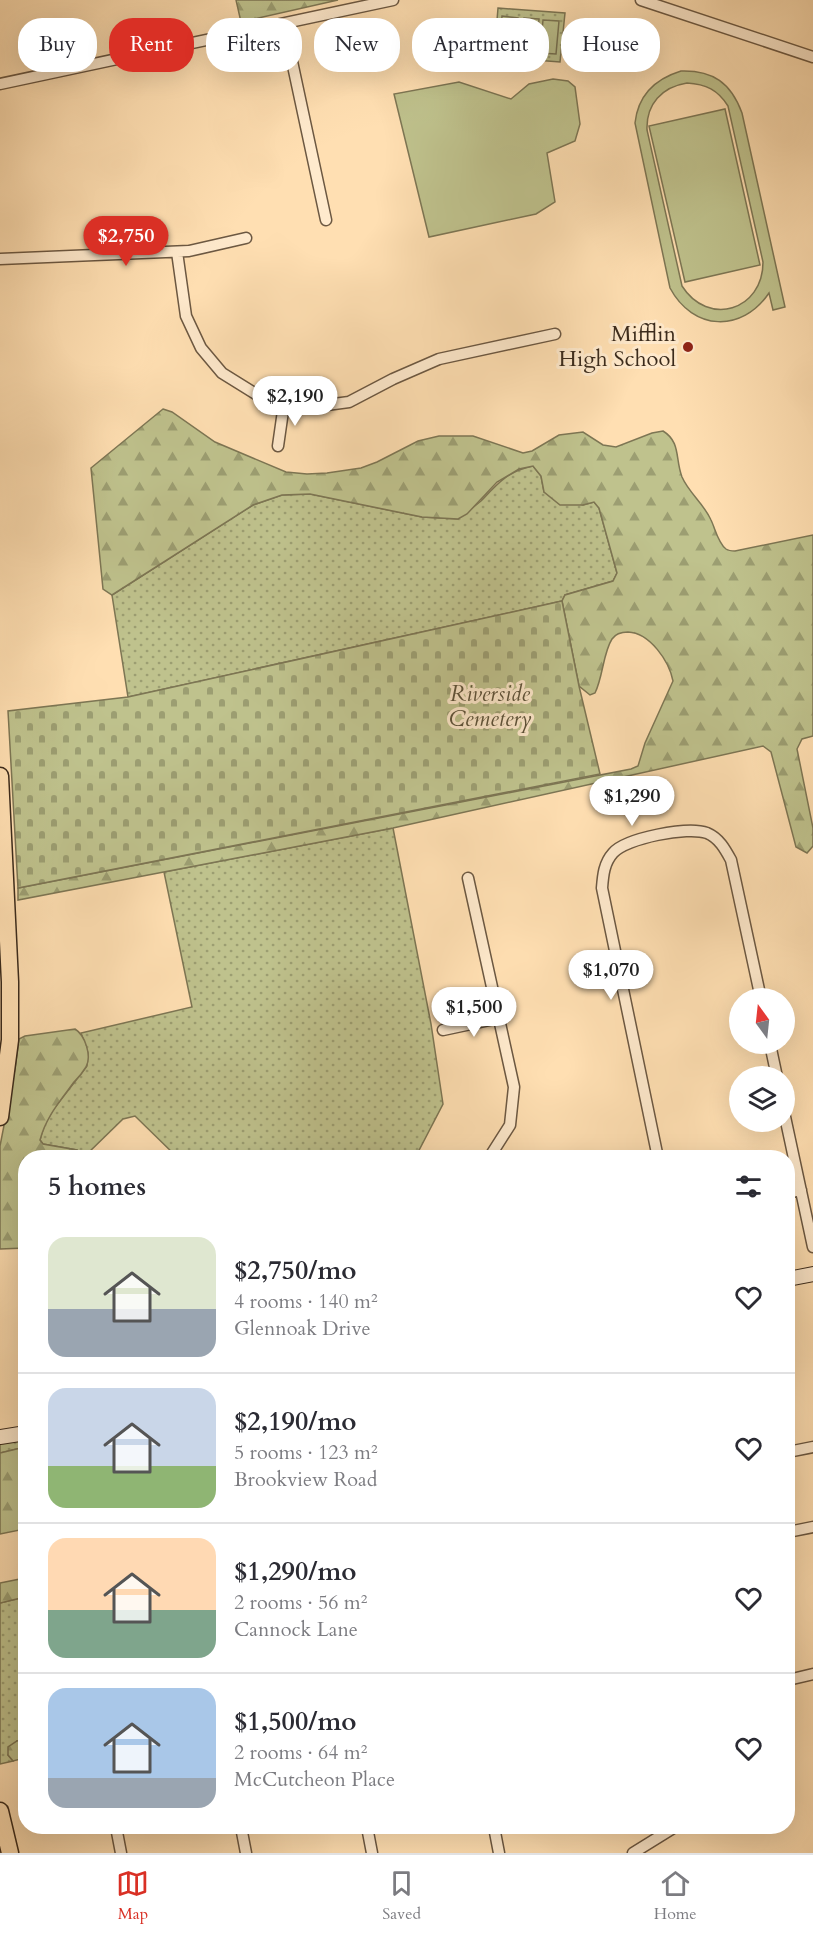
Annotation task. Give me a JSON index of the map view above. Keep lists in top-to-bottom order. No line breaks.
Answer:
{"parks":["Riverside Cemetery"],"places":["Mifflin High School"],"north":"top","page":{"chip":["Buy","Rent","Filters","New","Apartment","House"],"price":["$2,750","$2,190","$1,290","$1,070","$1,500"],"heading":"5 homes","list":[{"name":"$2,750/mo","note":"4 rooms · 140 m² · Glennoak Drive"},{"name":"$2,190/mo","note":"5 rooms · 123 m² · Brookview Road"},{"name":"$1,290/mo","note":"2 rooms · 56 m² · Cannock Lane"},{"name":"$1,500/mo","note":"2 rooms · 64 m² · McCutcheon Place"}],"tabs":["Map","Saved","Home"]}}
